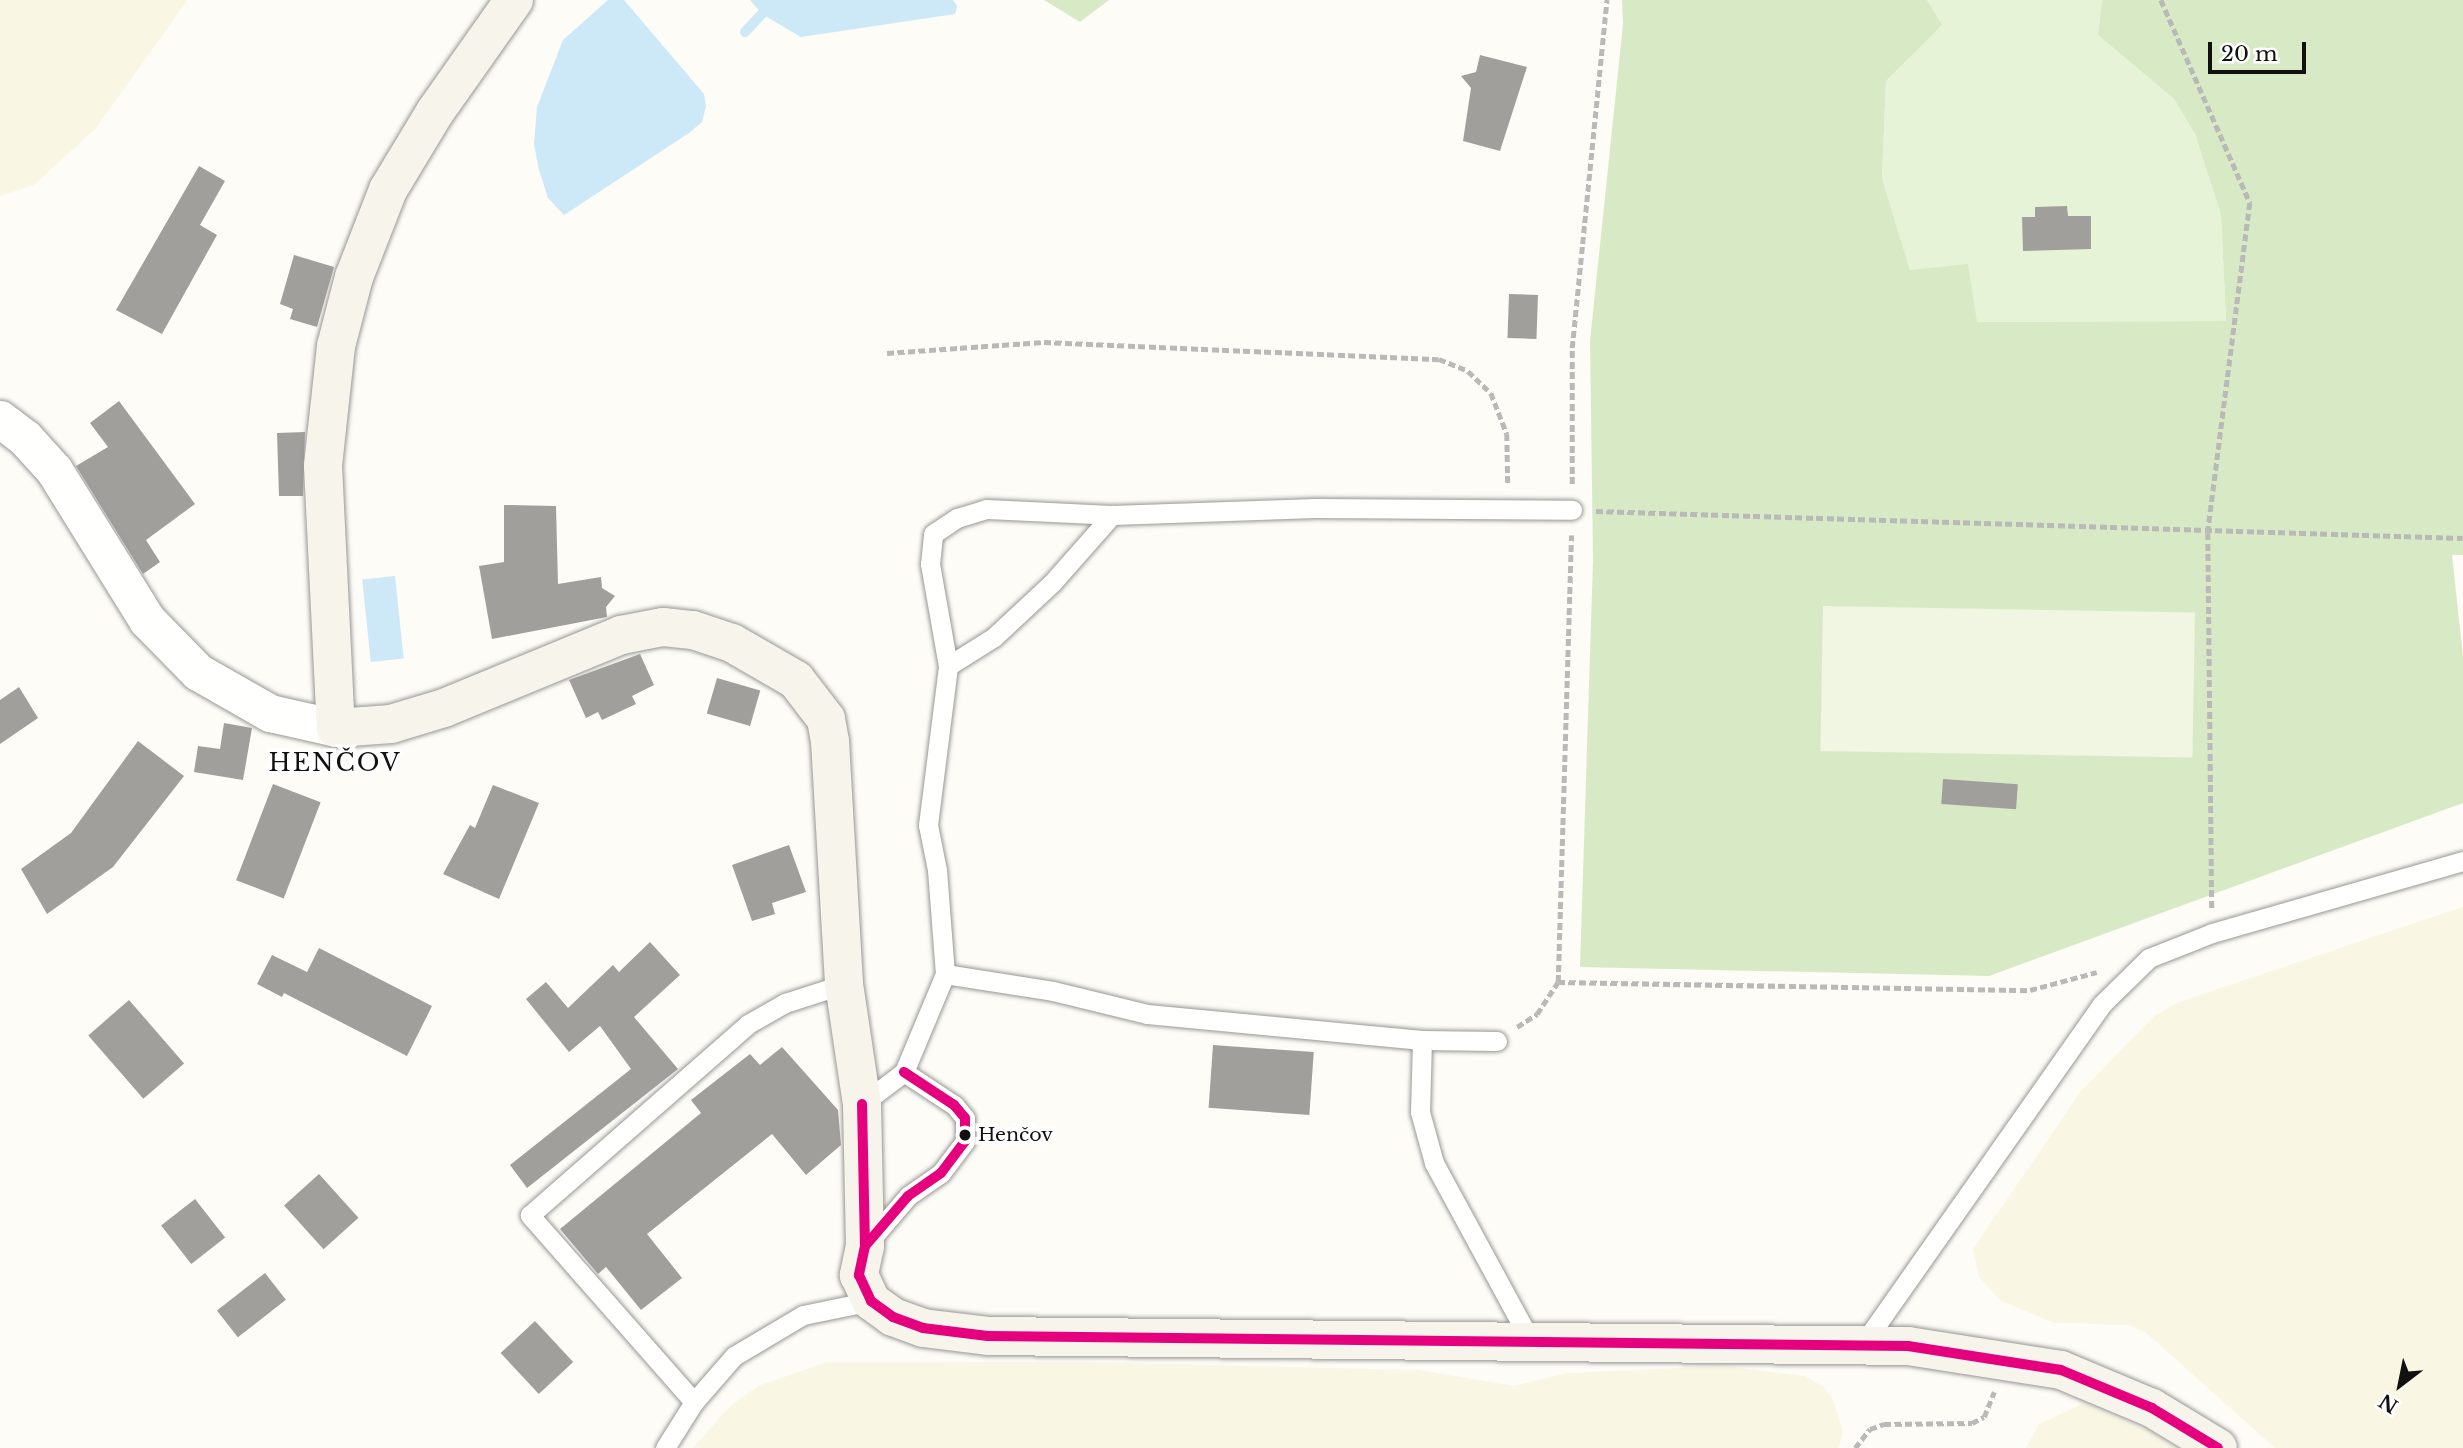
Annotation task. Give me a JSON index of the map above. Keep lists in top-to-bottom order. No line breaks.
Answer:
{"districts":["HENČOV"],"places":["Henčov"],"scale_bar":"20 m","north":"bottom left"}
